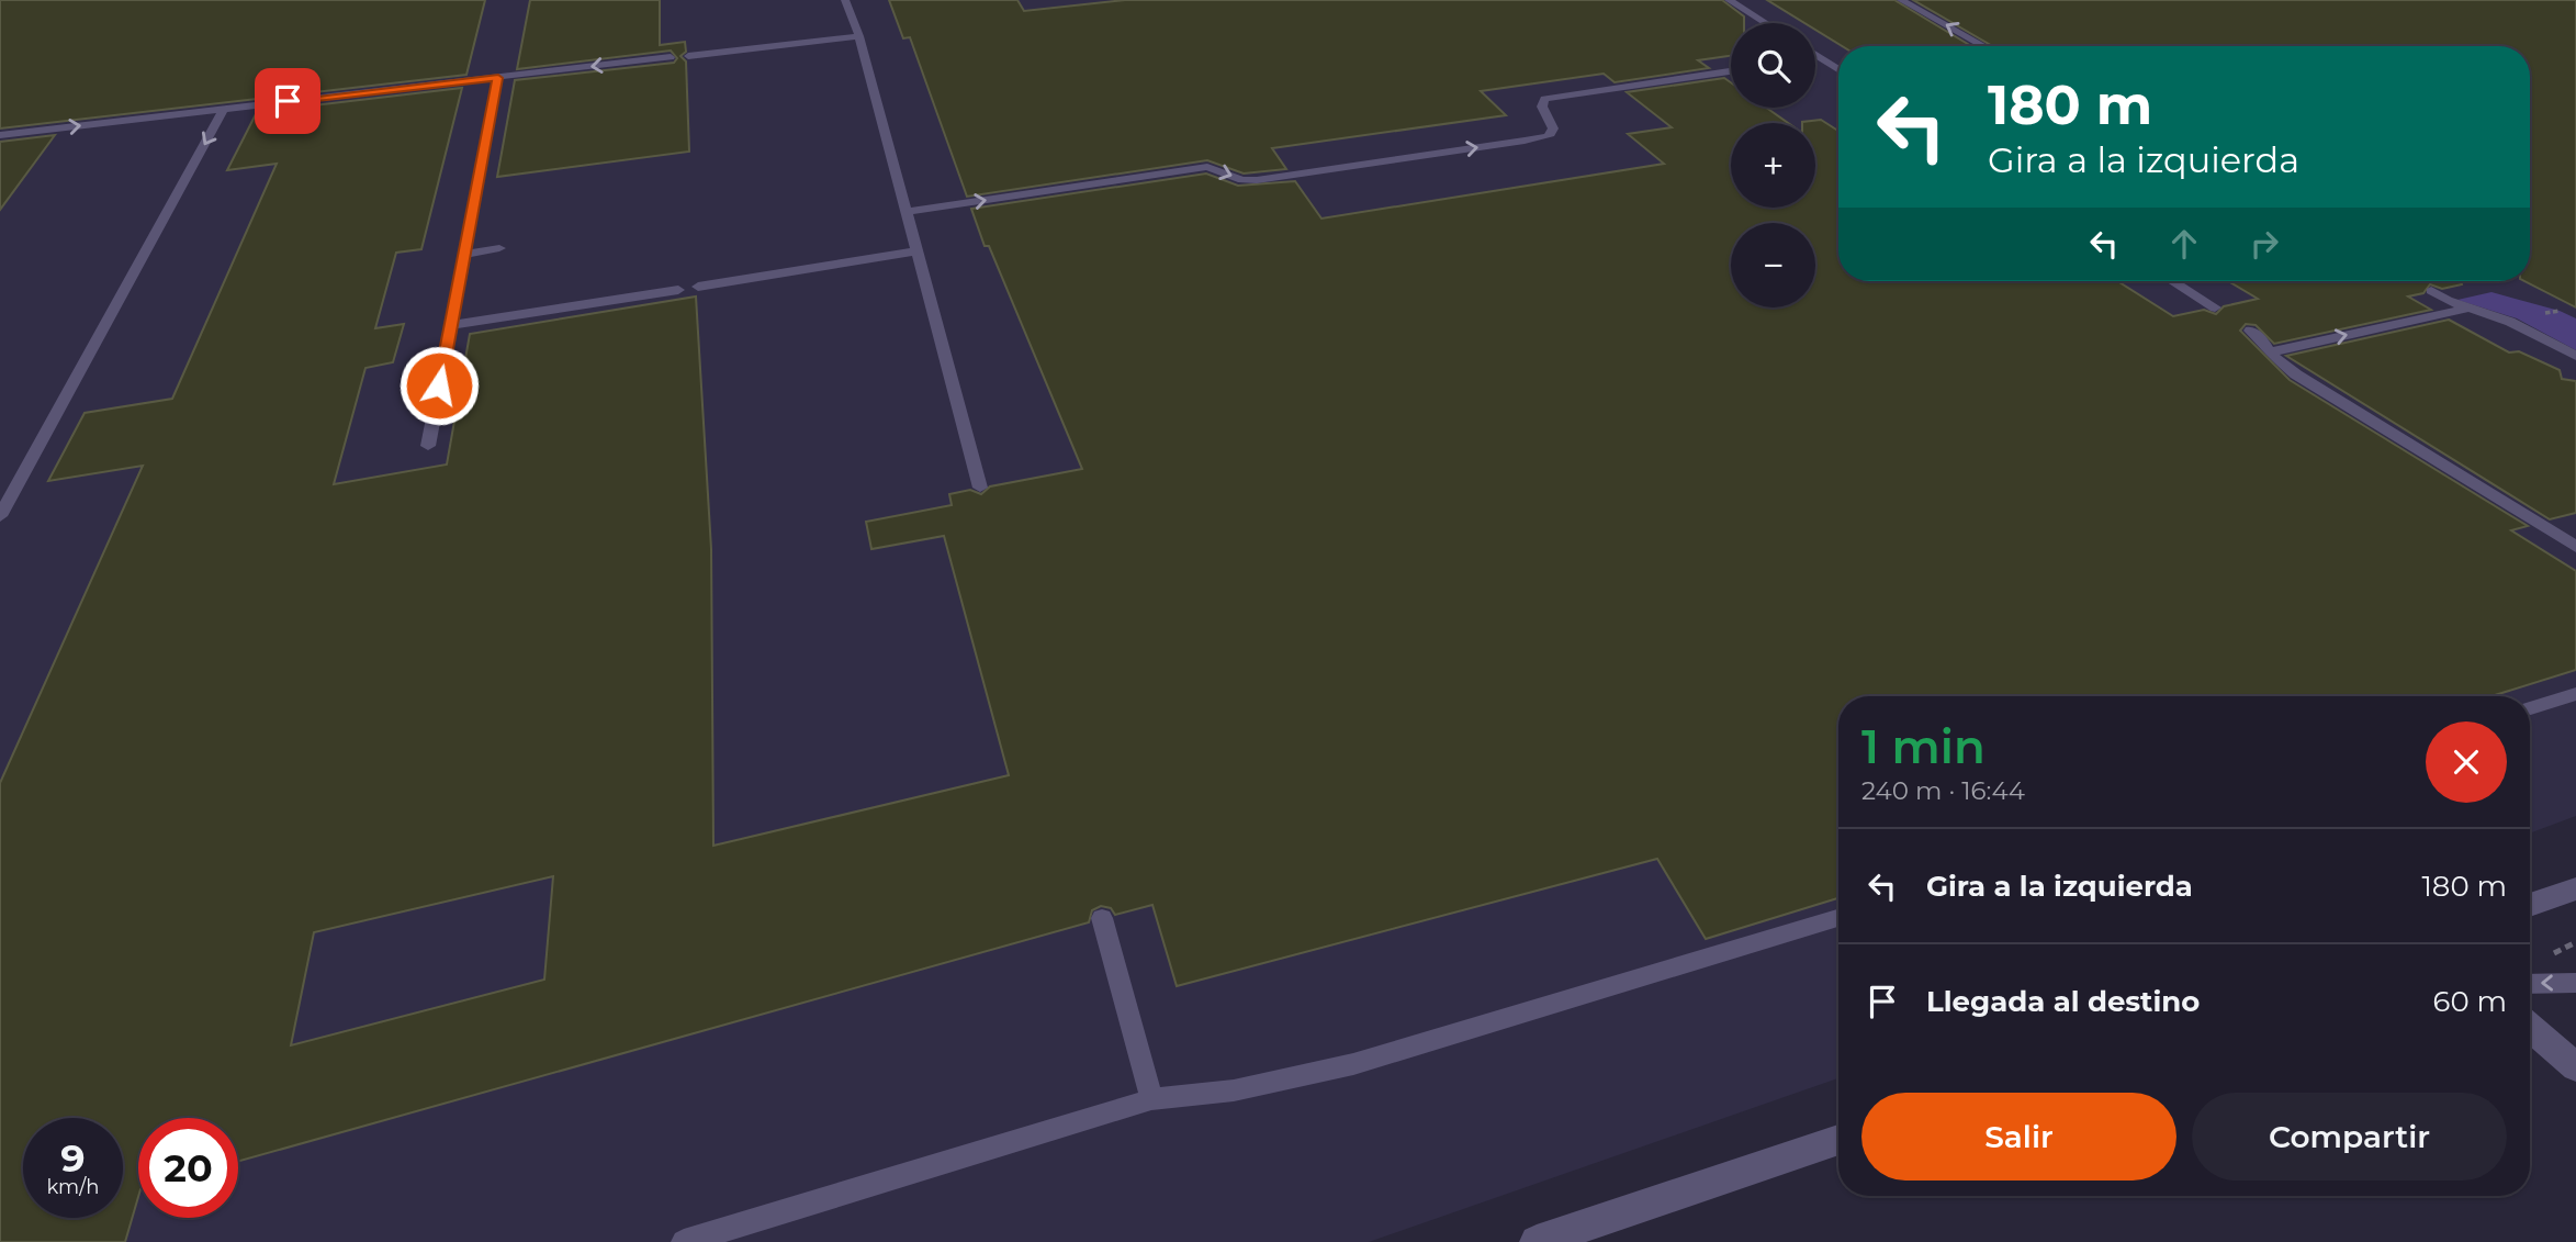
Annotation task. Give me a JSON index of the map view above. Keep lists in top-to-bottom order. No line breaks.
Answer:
{"page":{"map_buttons":["+","−"],"turn":["180 m","Gira a la izquierda"],"heading":["1 min","240 m · 16:44"],"list":[{"name":"Gira a la izquierda","value":"180 m"},{"name":"Llegada al destino","value":"60 m"}],"buttons":["Salir","Compartir"],"speed":"9 km/h","limit":"20"}}
